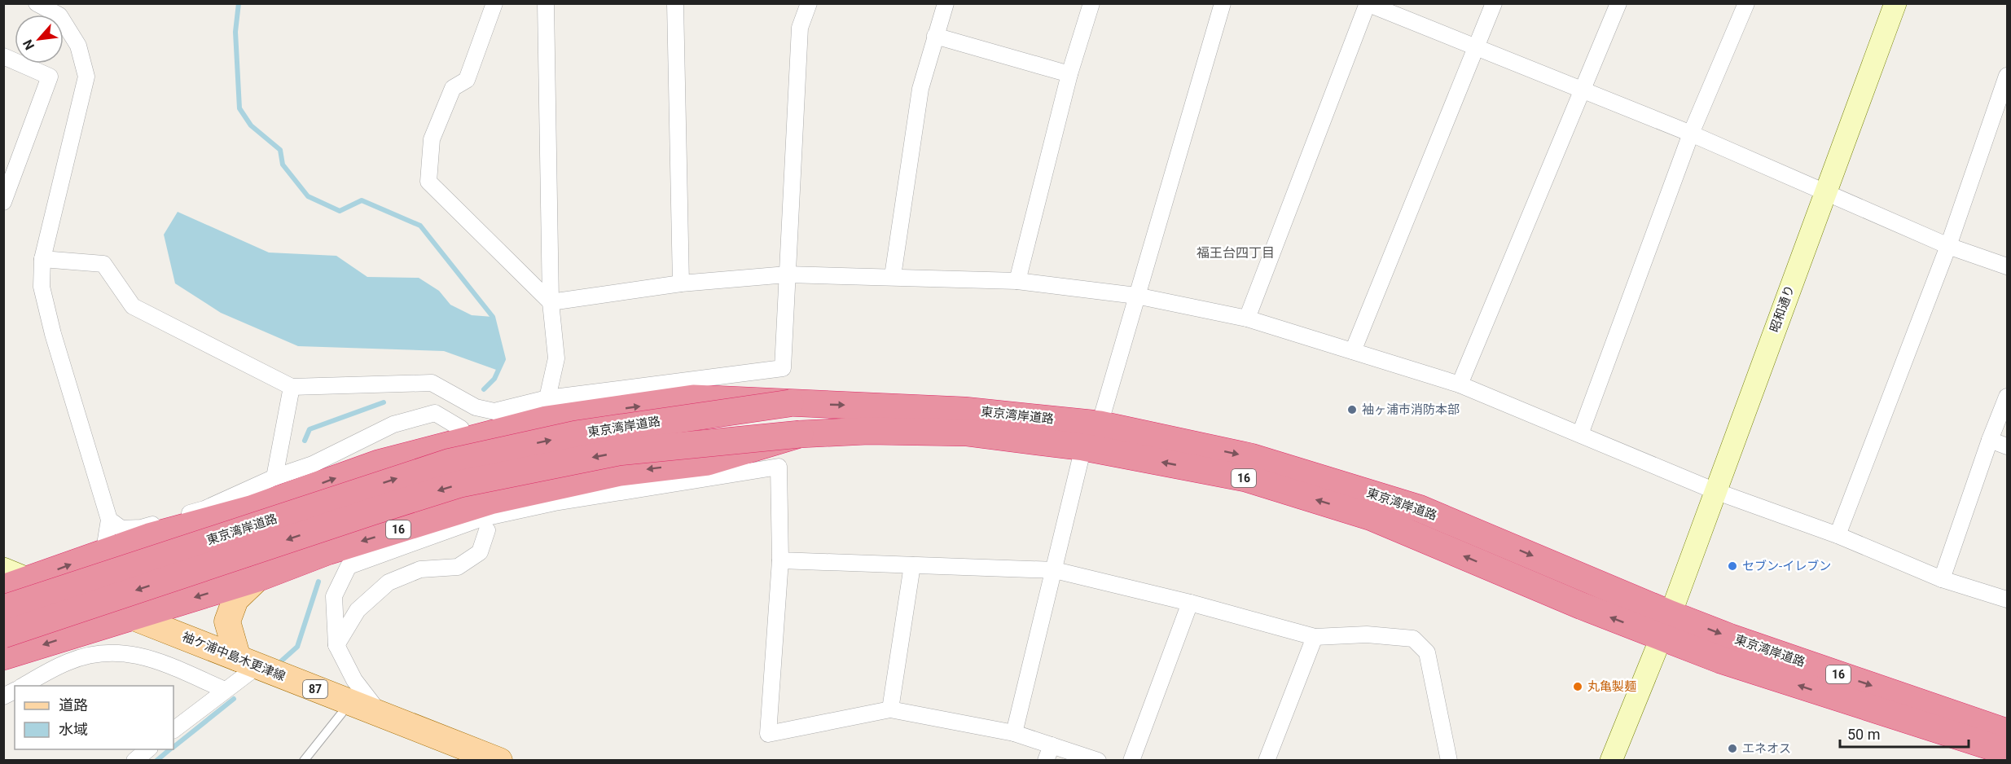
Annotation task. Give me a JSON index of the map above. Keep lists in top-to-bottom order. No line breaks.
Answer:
{"streets":{"highway":["東京湾岸道路","16"],"main road":["袖ケ浦中島木更津線","87"],"street":["昭和通り"]},"crossings":[["昭和通り","東京湾岸道路"],["東京湾岸道路","16"],["16","袖ケ浦中島木更津線"],["16","87"],["袖ケ浦中島木更津線","87"]],"districts":["福王台四丁目"],"places":["袖ヶ浦市消防本部","セブン-イレブン","丸亀製麺","エネオス"],"legend":["道路","水域"],"scale_bar":"50 m","north":"bottom left"}
